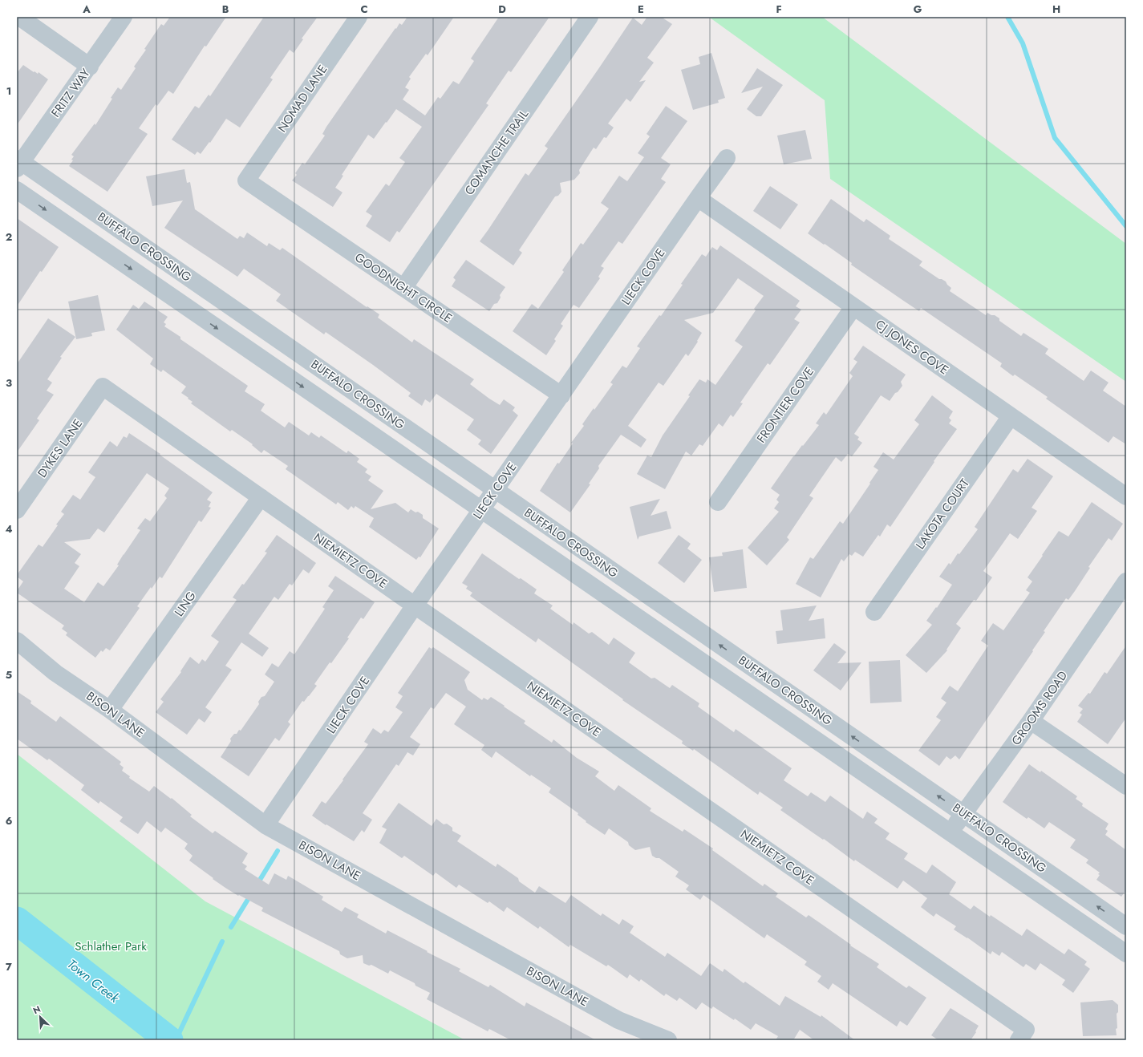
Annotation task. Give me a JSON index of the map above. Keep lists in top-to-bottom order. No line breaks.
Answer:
{"streets":{"street":["FRITZ WAY","NOMAD LANE","COMANCHE TRAIL","BUFFALO CROSSING","LIECK COVE","GOODNIGHT CIRCLE","CJ JONES COVE","FRONTIER COVE","DYKES LANE","LAKOTA COURT","NIEMIETZ COVE","LING","GROOMS ROAD","BISON LANE"]},"crossings":[["FRITZ WAY","BUFFALO CROSSING"],["NOMAD LANE","GOODNIGHT CIRCLE"],["COMANCHE TRAIL","GOODNIGHT CIRCLE"],["BUFFALO CROSSING","LIECK COVE"],["BUFFALO CROSSING","GROOMS ROAD"],["LIECK COVE","GOODNIGHT CIRCLE"],["LIECK COVE","CJ JONES COVE"],["LIECK COVE","NIEMIETZ COVE"],["LIECK COVE","BISON LANE"],["CJ JONES COVE","FRONTIER COVE"],["CJ JONES COVE","LAKOTA COURT"],["DYKES LANE","NIEMIETZ COVE"],["NIEMIETZ COVE","LING"],["LING","BISON LANE"]],"water":["Town Creek"],"parks":["Schlather Park"],"north":"top left","grid":{"columns":["A","B","C","D","E","F","G","H"],"rows":["1","2","3","4","5","6","7"]}}
